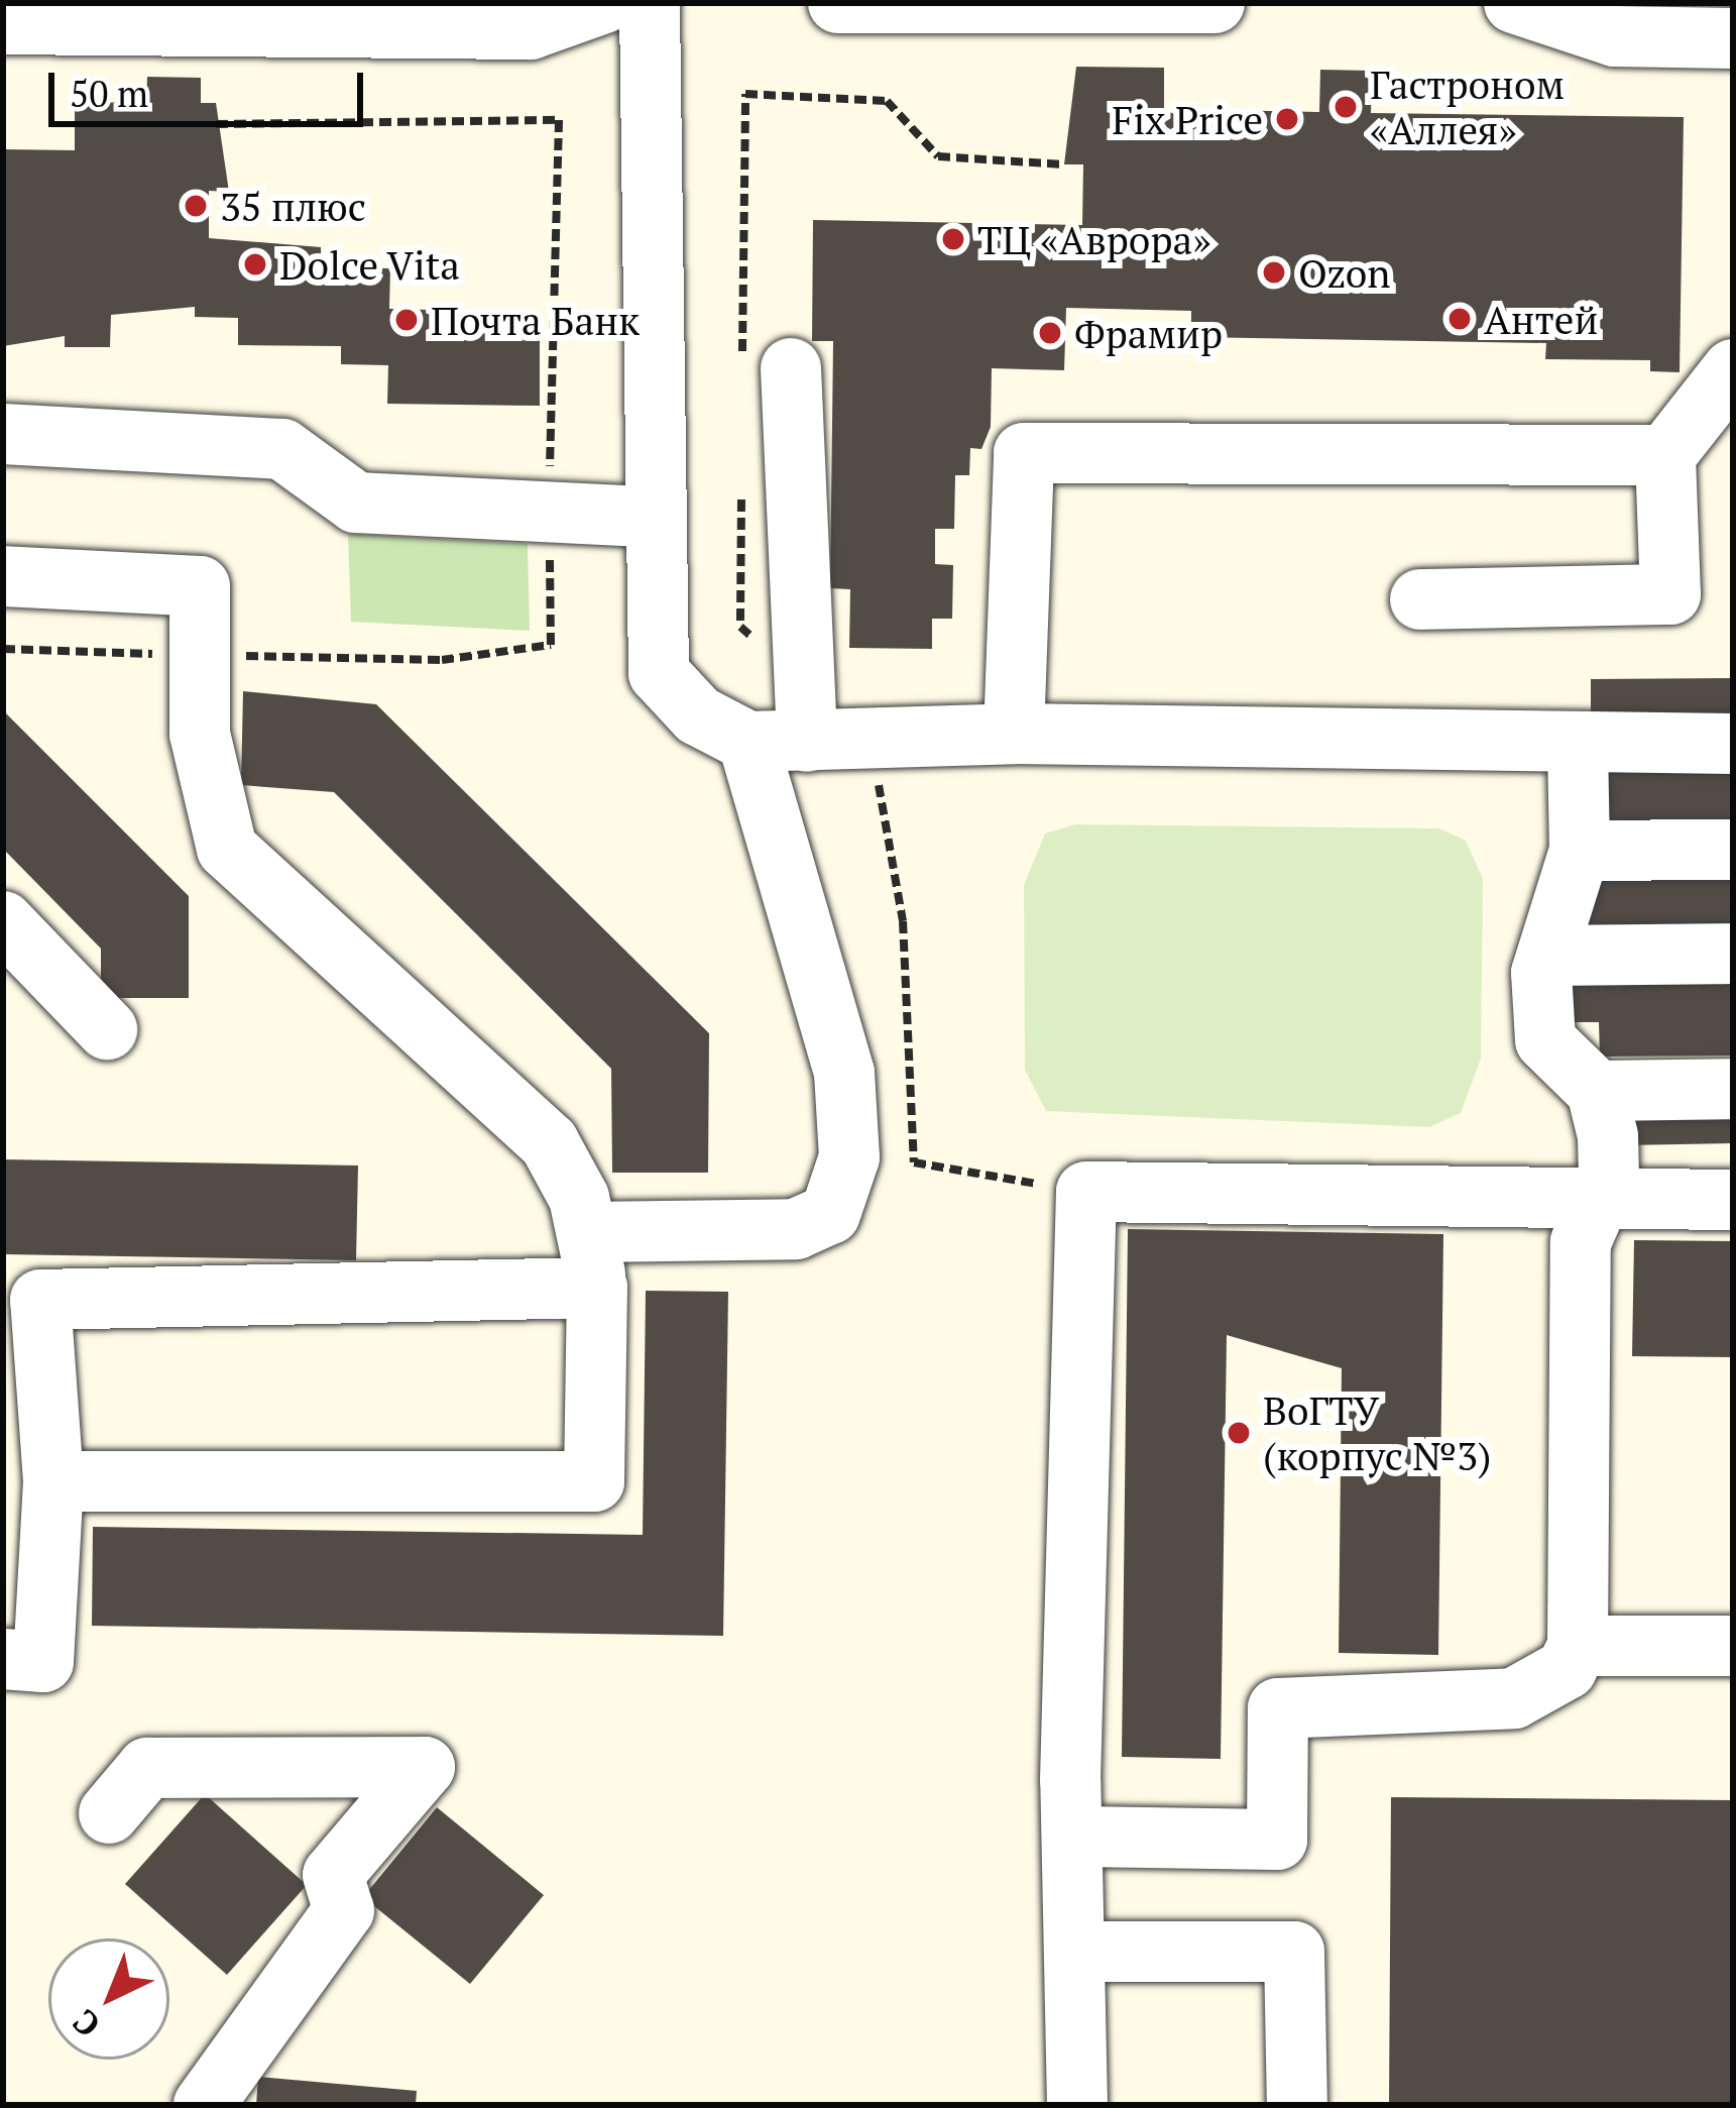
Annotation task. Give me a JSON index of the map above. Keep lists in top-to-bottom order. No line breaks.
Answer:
{"places":["Гастроном «Аллея»","Fix Price","35 плюс","ТЦ «Аврора»","Dolce Vita","Ozon","Антей","Почта Банк","Фрамир","ВоГТУ (корпус №3)"],"scale_bar":"50 m","north":"bottom left"}
